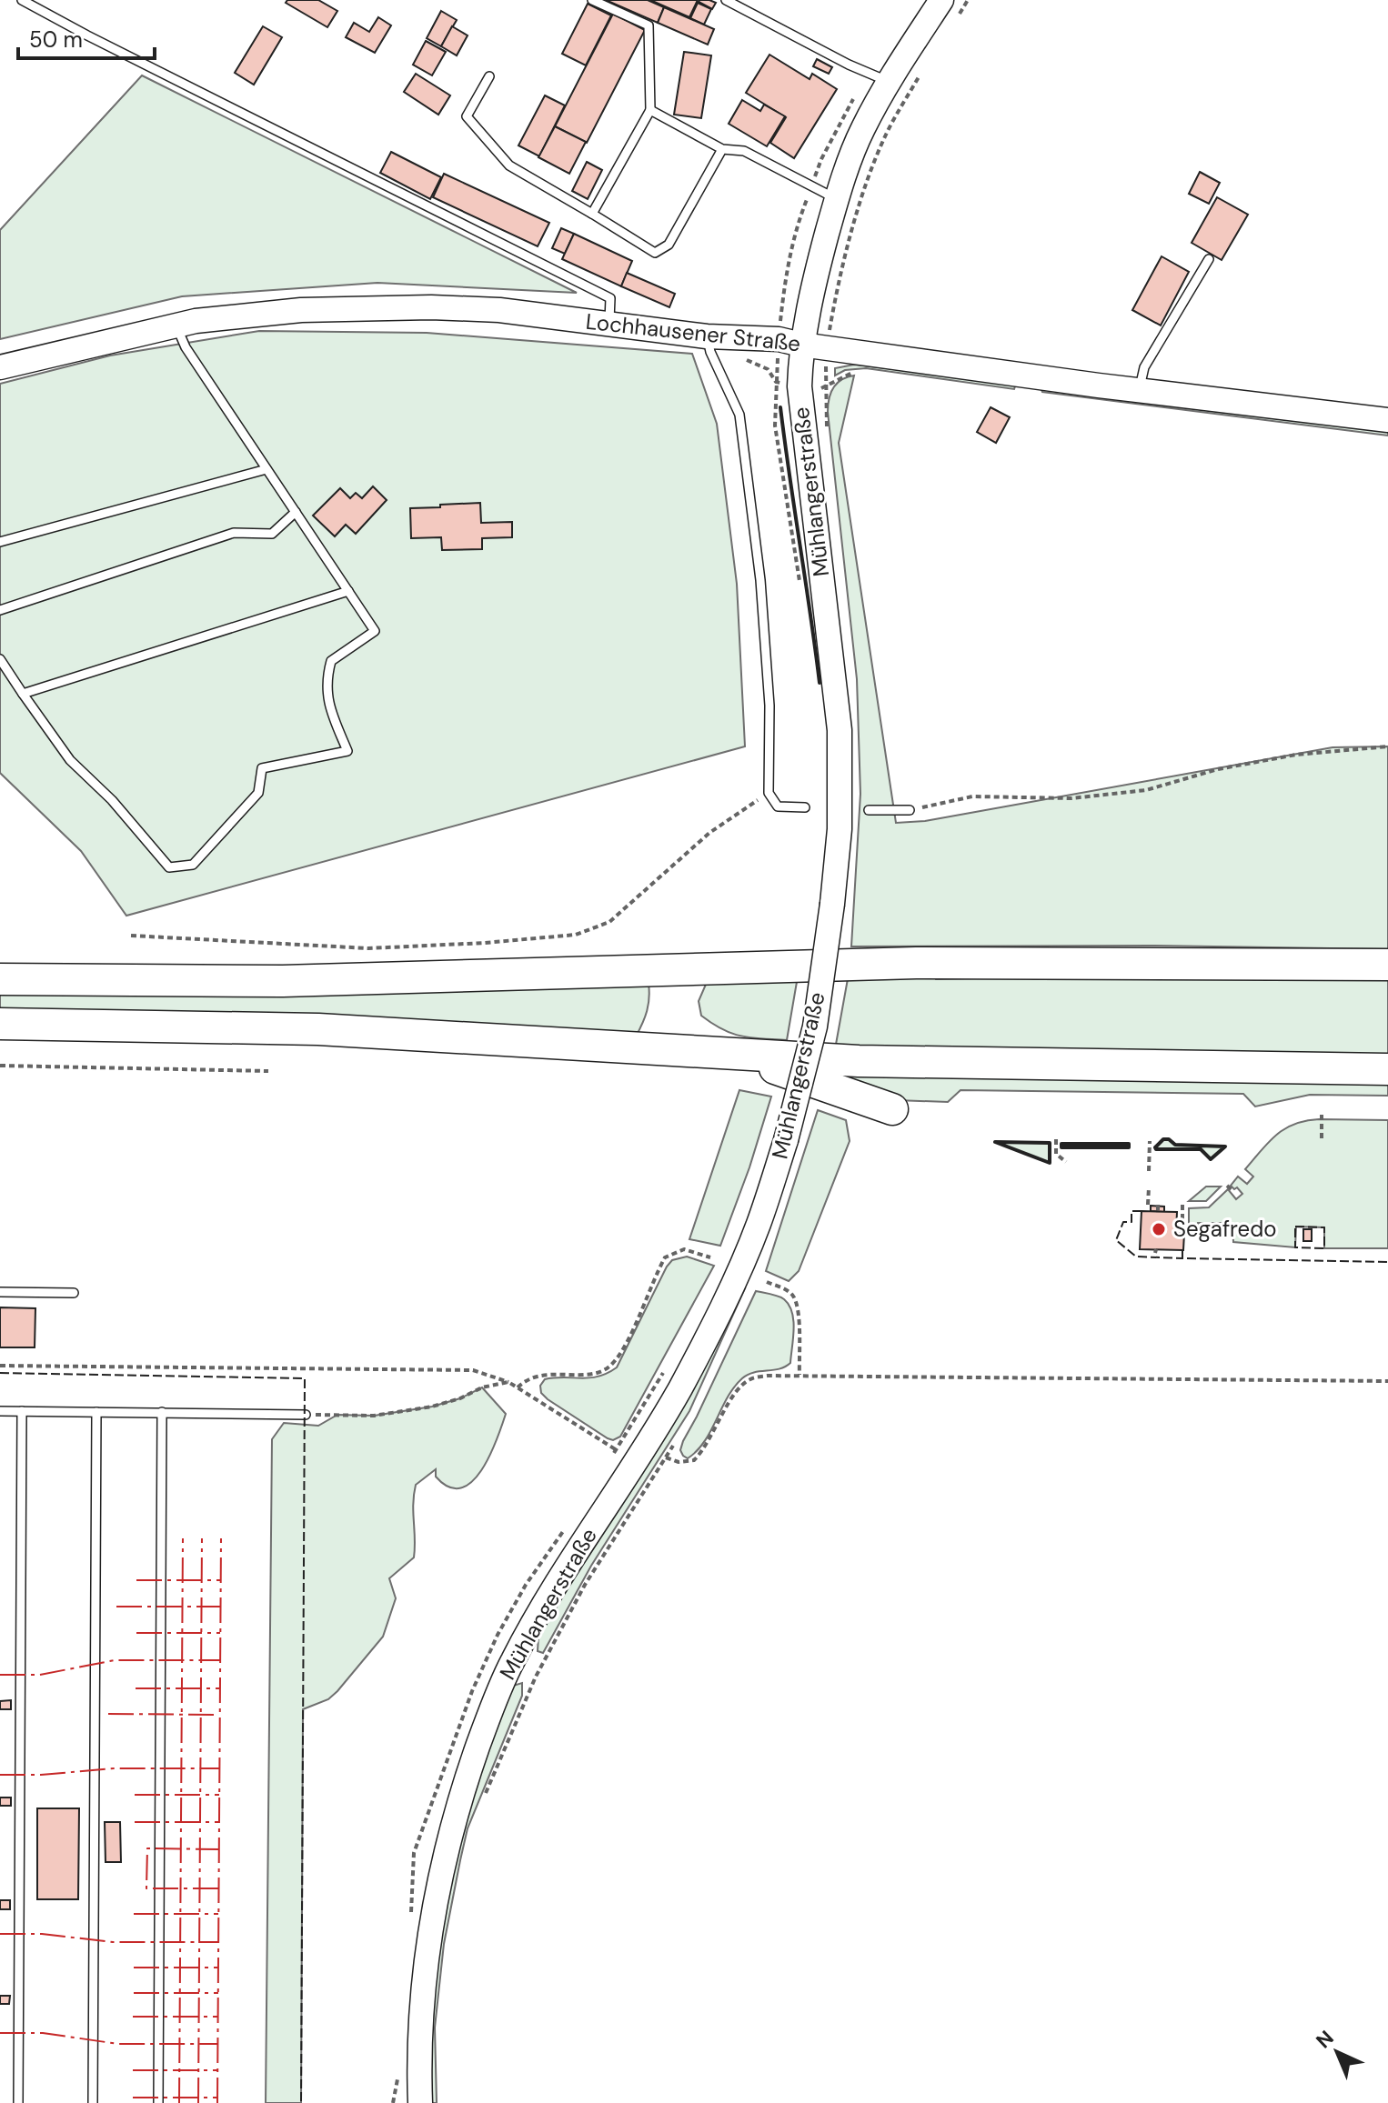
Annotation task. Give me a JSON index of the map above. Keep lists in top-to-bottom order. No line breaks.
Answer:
{"streets":{"main road":["Lochhausener Straße","Mühlangerstraße"]},"crossings":[["Lochhausener Straße","Mühlangerstraße"]],"places":["Segafredo"],"scale_bar":"50 m","north":"top left"}
